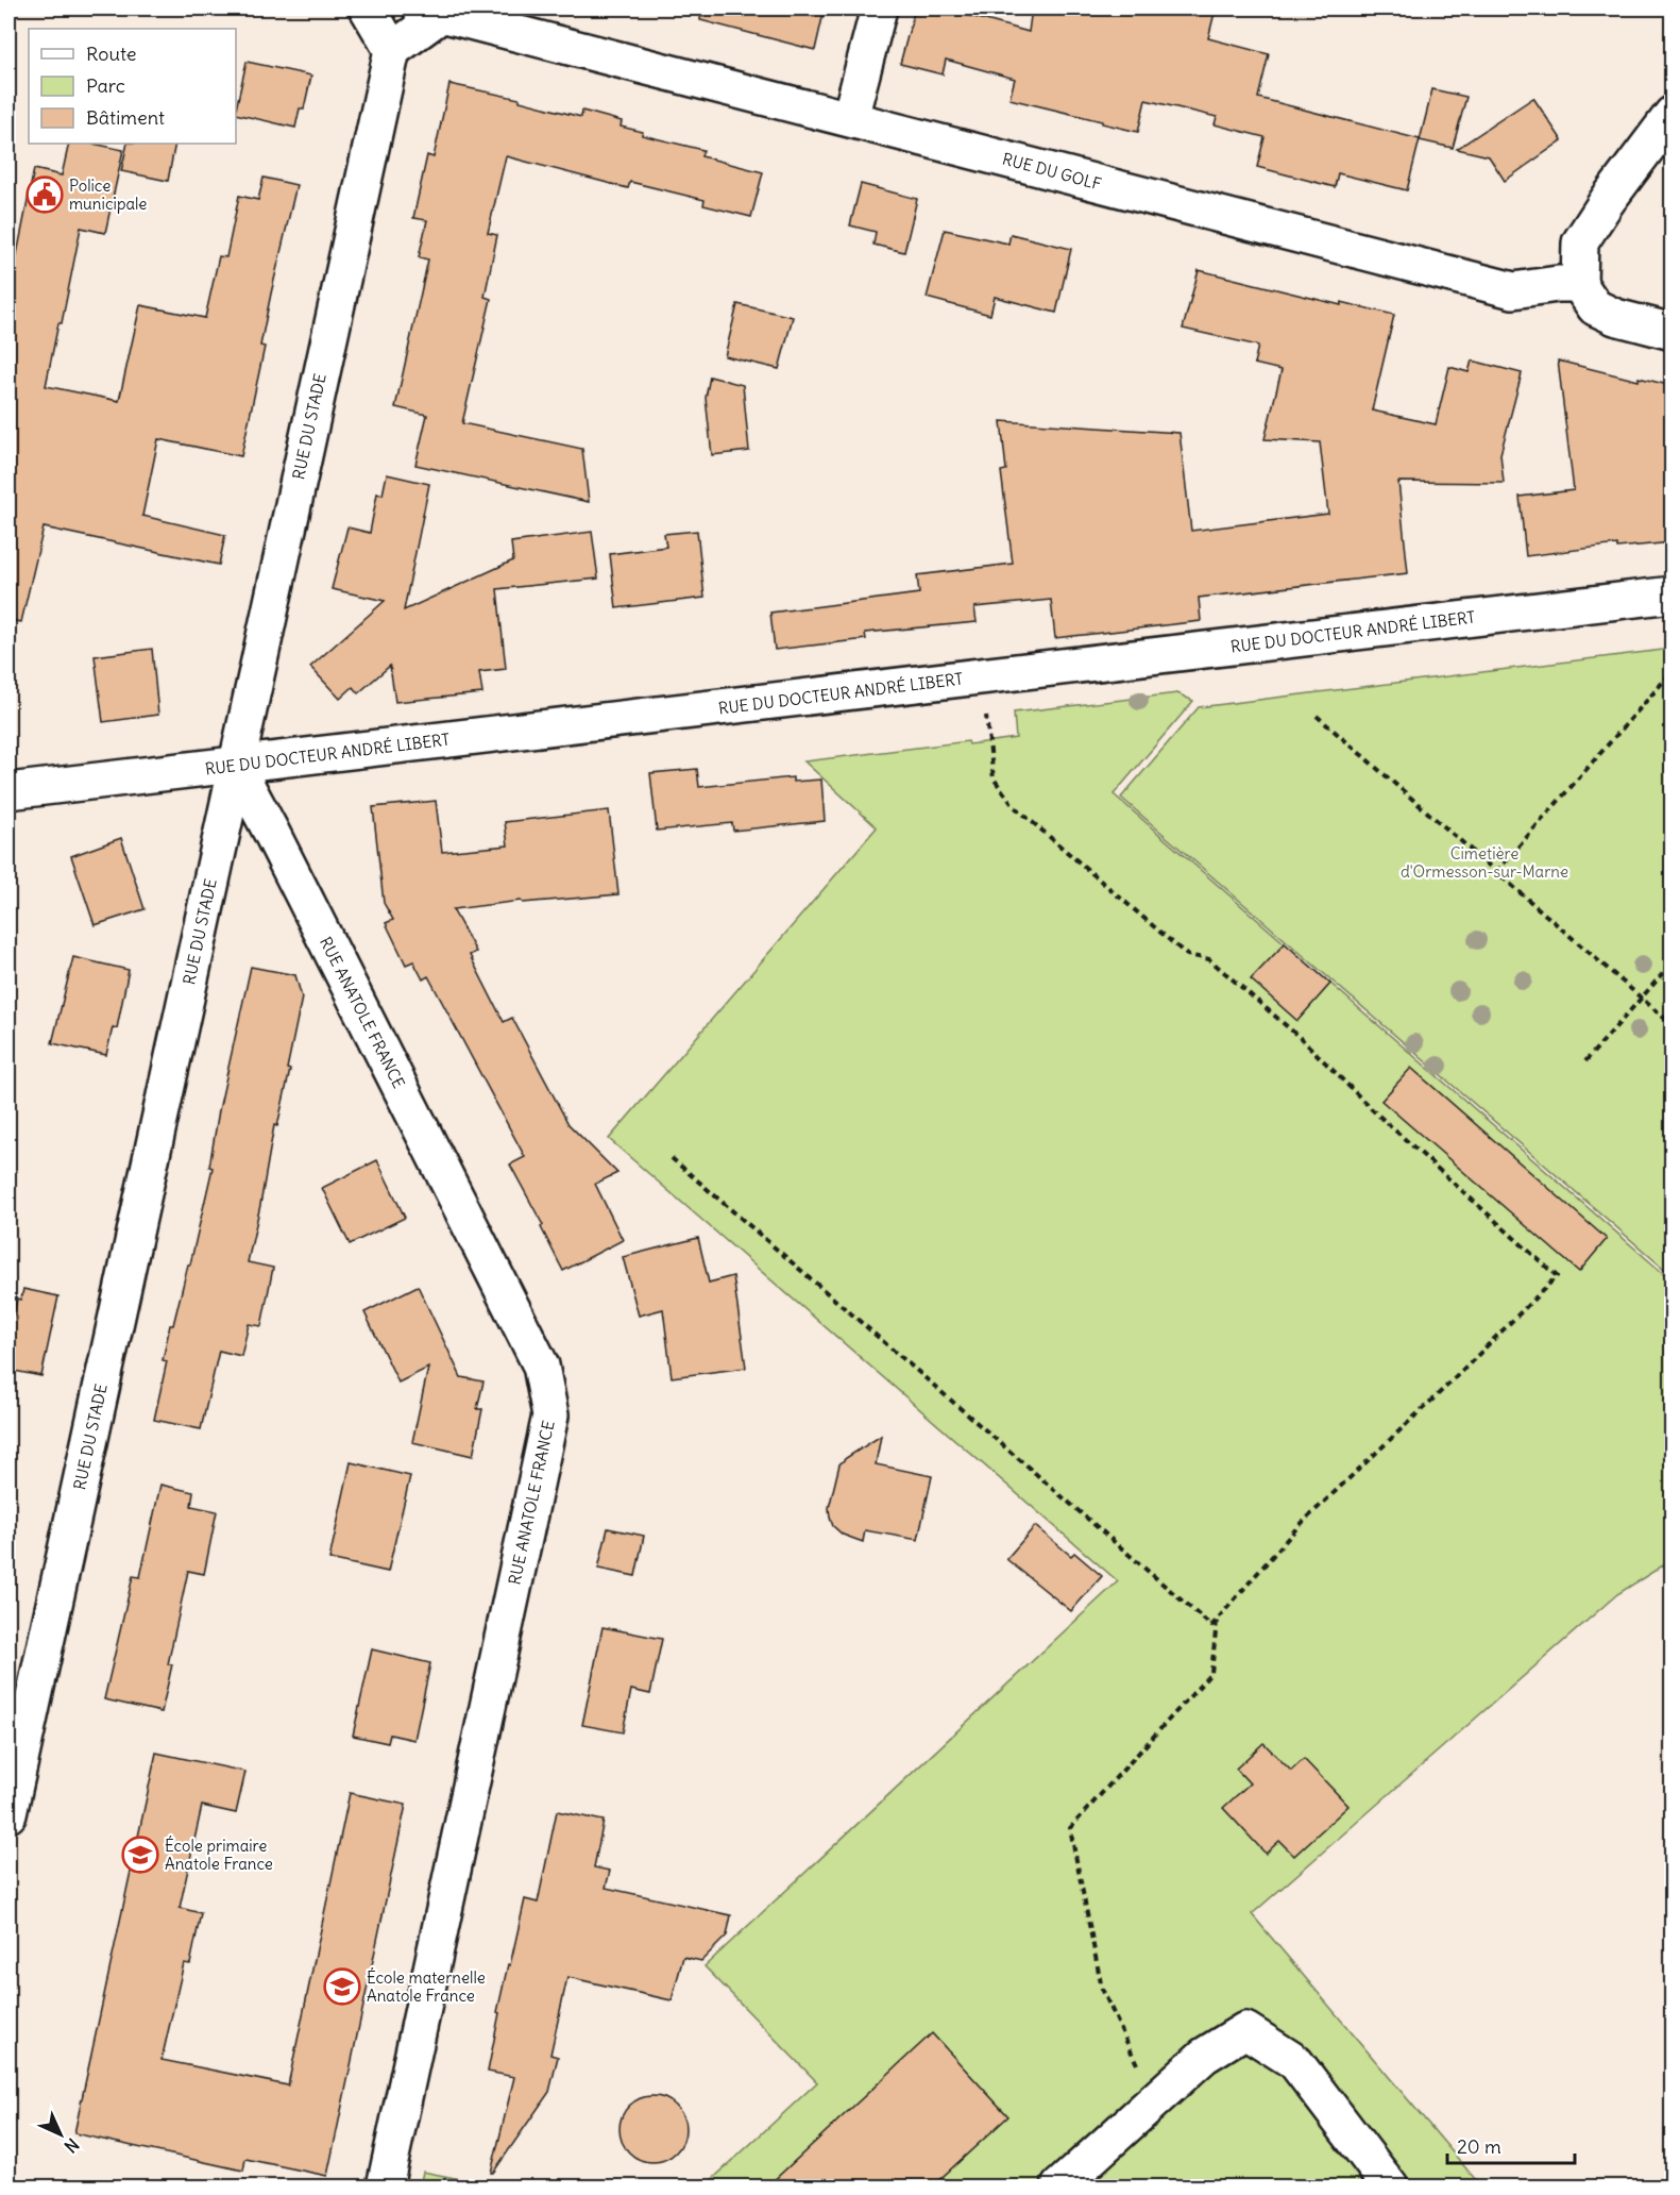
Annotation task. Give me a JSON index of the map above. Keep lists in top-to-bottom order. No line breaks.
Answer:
{"streets":{"street":["RUE DU GOLF","RUE DU STADE","RUE DU DOCTEUR ANDRÉ LIBERT","RUE ANATOLE FRANCE"]},"crossings":[["RUE DU STADE","RUE DU DOCTEUR ANDRÉ LIBERT"],["RUE DU STADE","RUE ANATOLE FRANCE"],["RUE DU DOCTEUR ANDRÉ LIBERT","RUE ANATOLE FRANCE"]],"parks":["Cimetière d'Ormesson-sur-Marne"],"places":{"public building":["Police municipale"],"school or university":["École primaire Anatole France","École maternelle Anatole France"]},"legend":["Route","Parc","Bâtiment"],"scale_bar":"20 m","north":"bottom right"}
